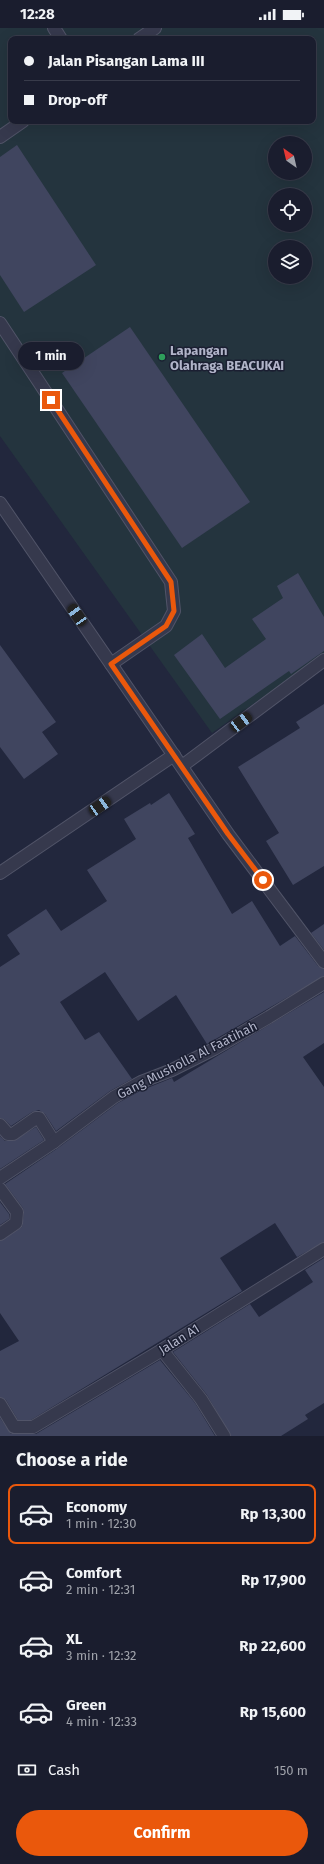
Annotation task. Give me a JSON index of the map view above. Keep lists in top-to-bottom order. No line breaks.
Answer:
{"streets":{"street":["Gang Musholla Al Faatihah","Jalan A1"]},"places":["Lapangan Olahraga BEACUKAI"],"north":"top left","page":{"status":"12:28","banner":["Jalan Pisangan Lama III","Drop-off"],"bubble":"1 min","heading":"Choose a ride","list":[{"name":"Economy","note":"1 min · 12:30","value":"Rp 13,300"},{"name":"Comfort","note":"2 min · 12:31","value":"Rp 17,900"},{"name":"XL","note":"3 min · 12:32","value":"Rp 22,600"},{"name":"Green","note":"4 min · 12:33","value":"Rp 15,600"}],"pay":["Cash","150 m"],"buttons":"Confirm"}}
